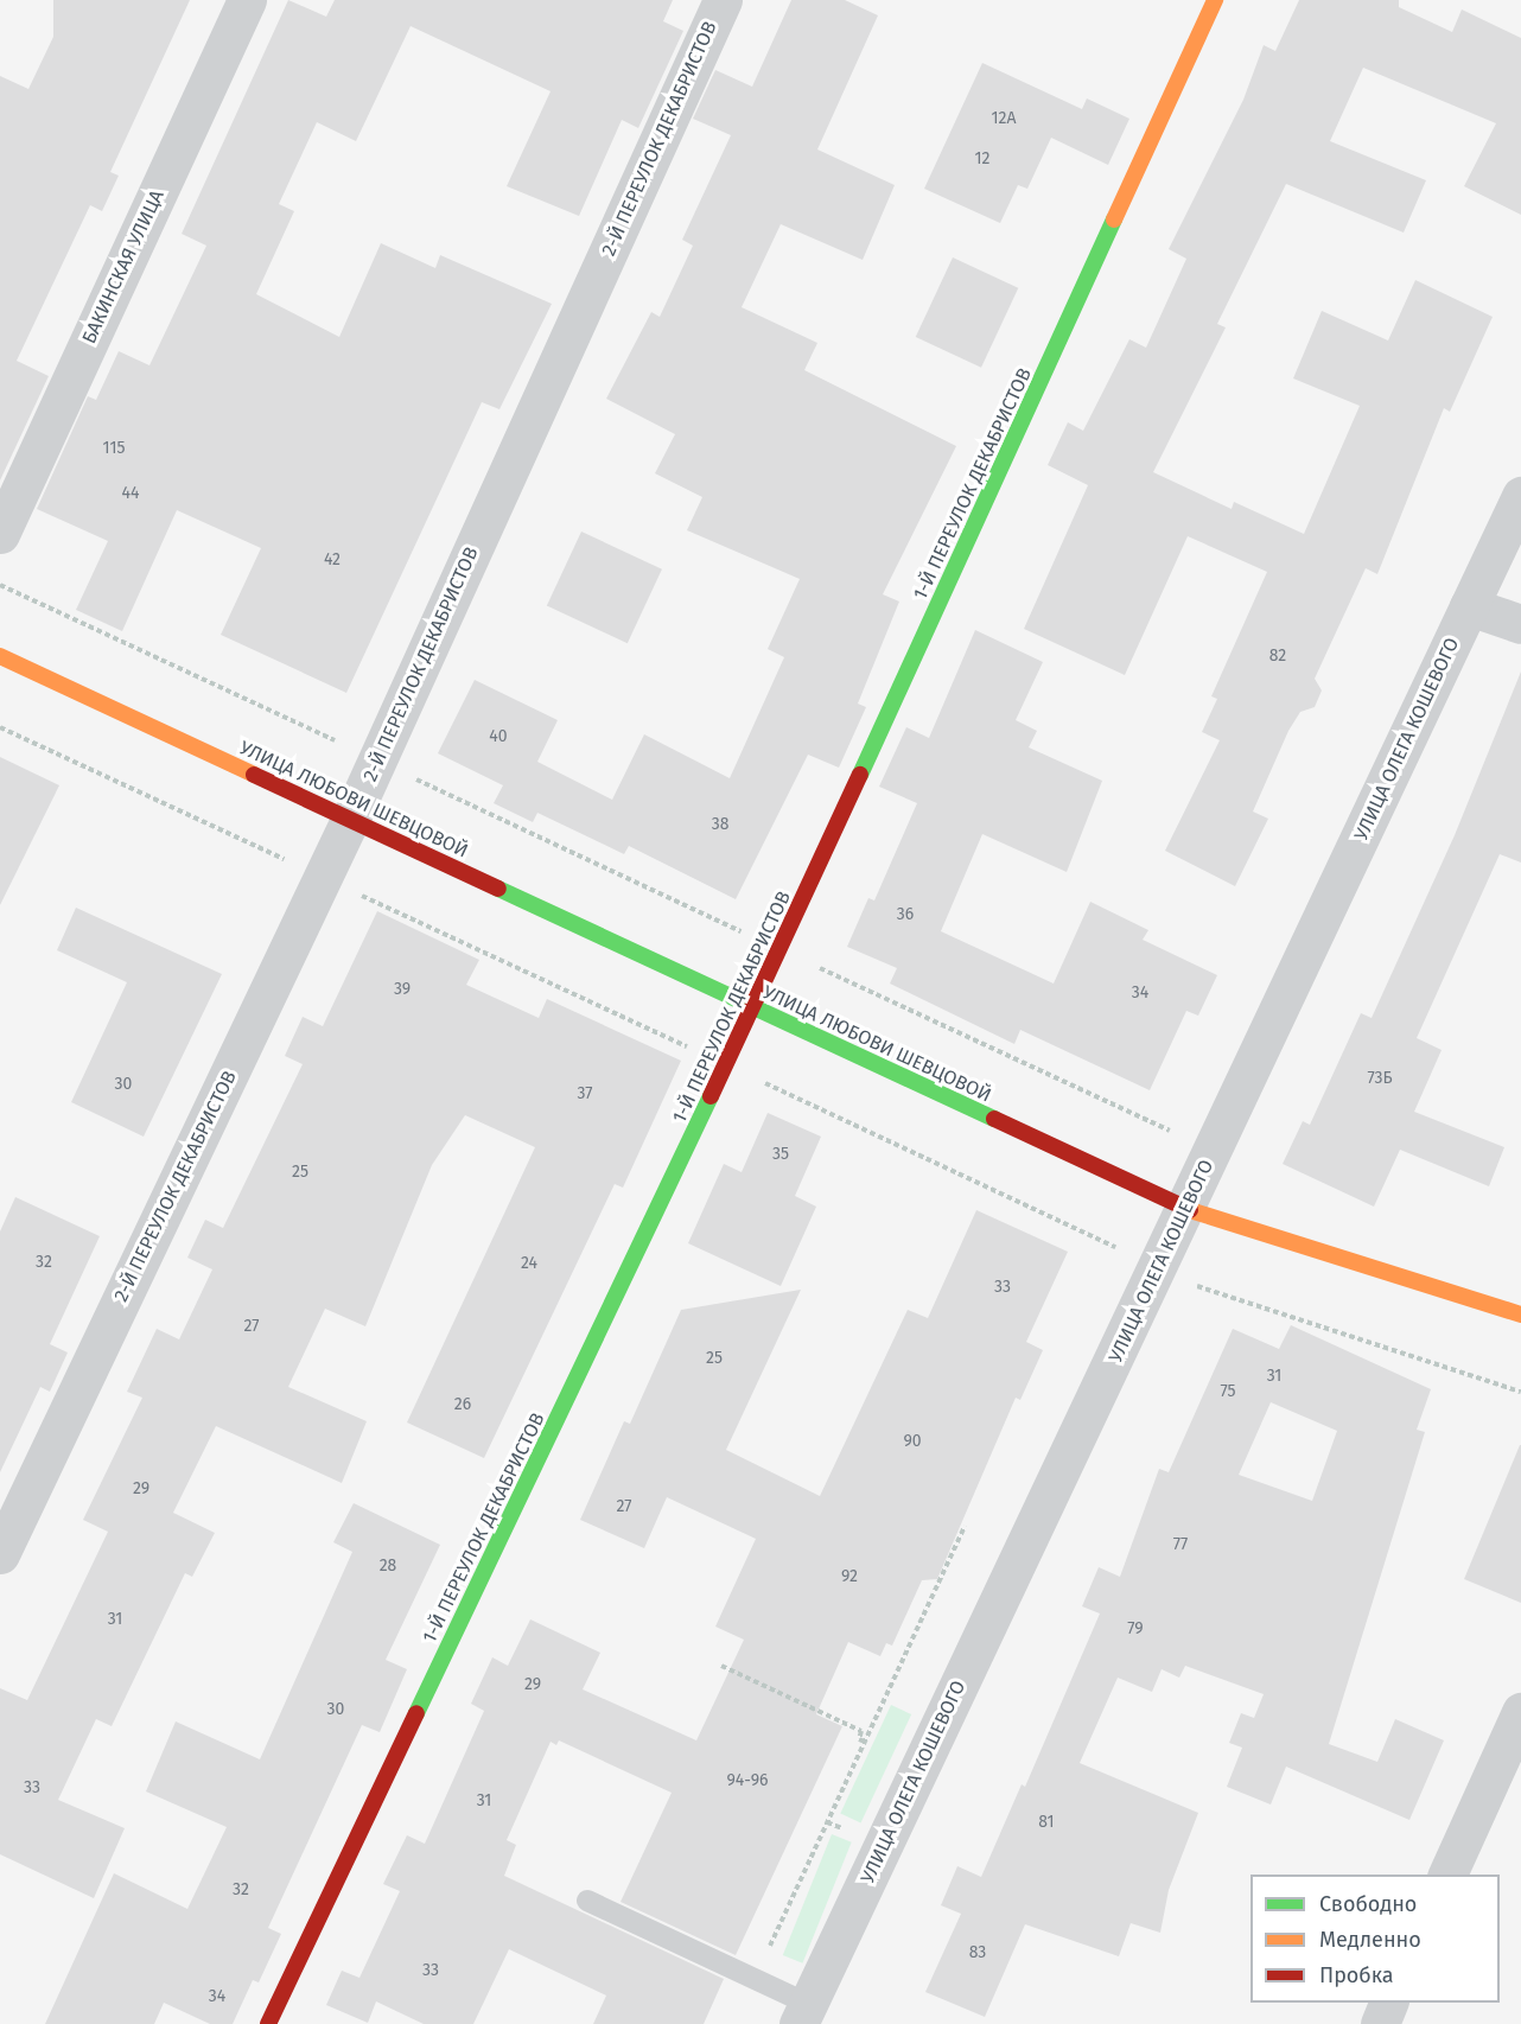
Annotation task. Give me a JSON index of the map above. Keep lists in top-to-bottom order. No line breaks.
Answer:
{"streets":{"street":["2-Й ПЕРЕУЛОК ДЕКАБРИСТОВ","БАКИНСКАЯ УЛИЦА","1-Й ПЕРЕУЛОК ДЕКАБРИСТОВ","УЛИЦА ОЛЕГА КОШЕВОГО","УЛИЦА ЛЮБОВИ ШЕВЦОВОЙ"]},"crossings":[["2-Й ПЕРЕУЛОК ДЕКАБРИСТОВ","УЛИЦА ЛЮБОВИ ШЕВЦОВОЙ"],["1-Й ПЕРЕУЛОК ДЕКАБРИСТОВ","УЛИЦА ЛЮБОВИ ШЕВЦОВОЙ"],["УЛИЦА ОЛЕГА КОШЕВОГО","УЛИЦА ЛЮБОВИ ШЕВЦОВОЙ"]],"house_numbers":["12А","12","115","44","42","82","40","38","36","39","34","73Б","30","37","35","25","32","24","33","27","25","31","75","26","90","29","27","77","28","92","31","79","29","30","94-96","33","31","81","32","83","33","34"],"legend":["Свободно","Медленно","Пробка"]}
